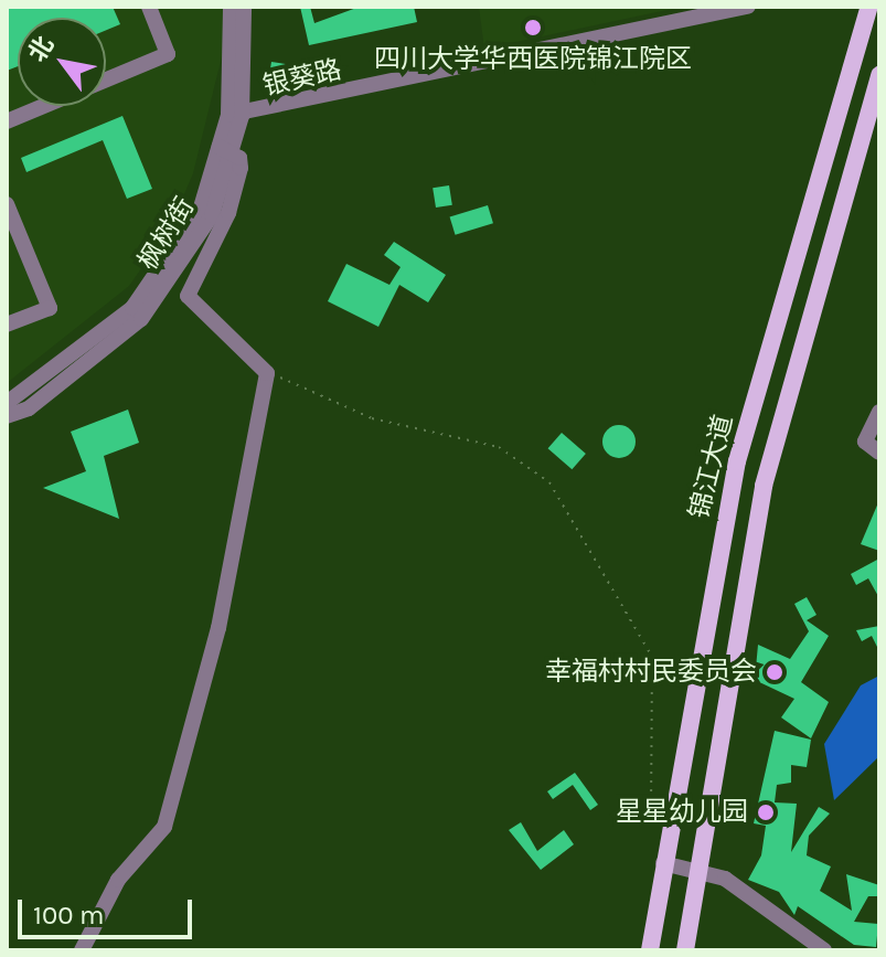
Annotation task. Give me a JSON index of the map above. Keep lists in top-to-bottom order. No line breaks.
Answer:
{"streets":{"main road":["锦江大道"],"street":["银葵路","枫树街"]},"crossings":[["银葵路","枫树街"]],"places":["四川大学华西医院锦江院区","幸福村村民委员会","星星幼儿园"],"scale_bar":"100 m","north":"top left"}
